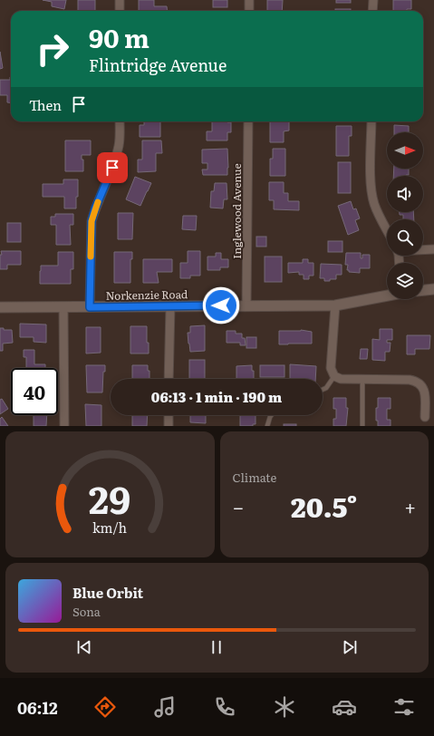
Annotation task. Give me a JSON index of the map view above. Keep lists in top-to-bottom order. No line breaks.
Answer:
{"streets":{"street":["Inglewood Avenue","Norkenzie Road"]},"crossings":[["Inglewood Avenue","Norkenzie Road"]],"north":"right","page":{"turn":["90 m","Flintridge Avenue"],"then":"Then","limit":"40","trip":"06:13 · 1 min · 190 m","tile":"Climate","heat":["−","20.5°","+"],"song":["Blue Orbit","Sona"],"tabs":"06:12","gauge":["29","km/h"]}}
